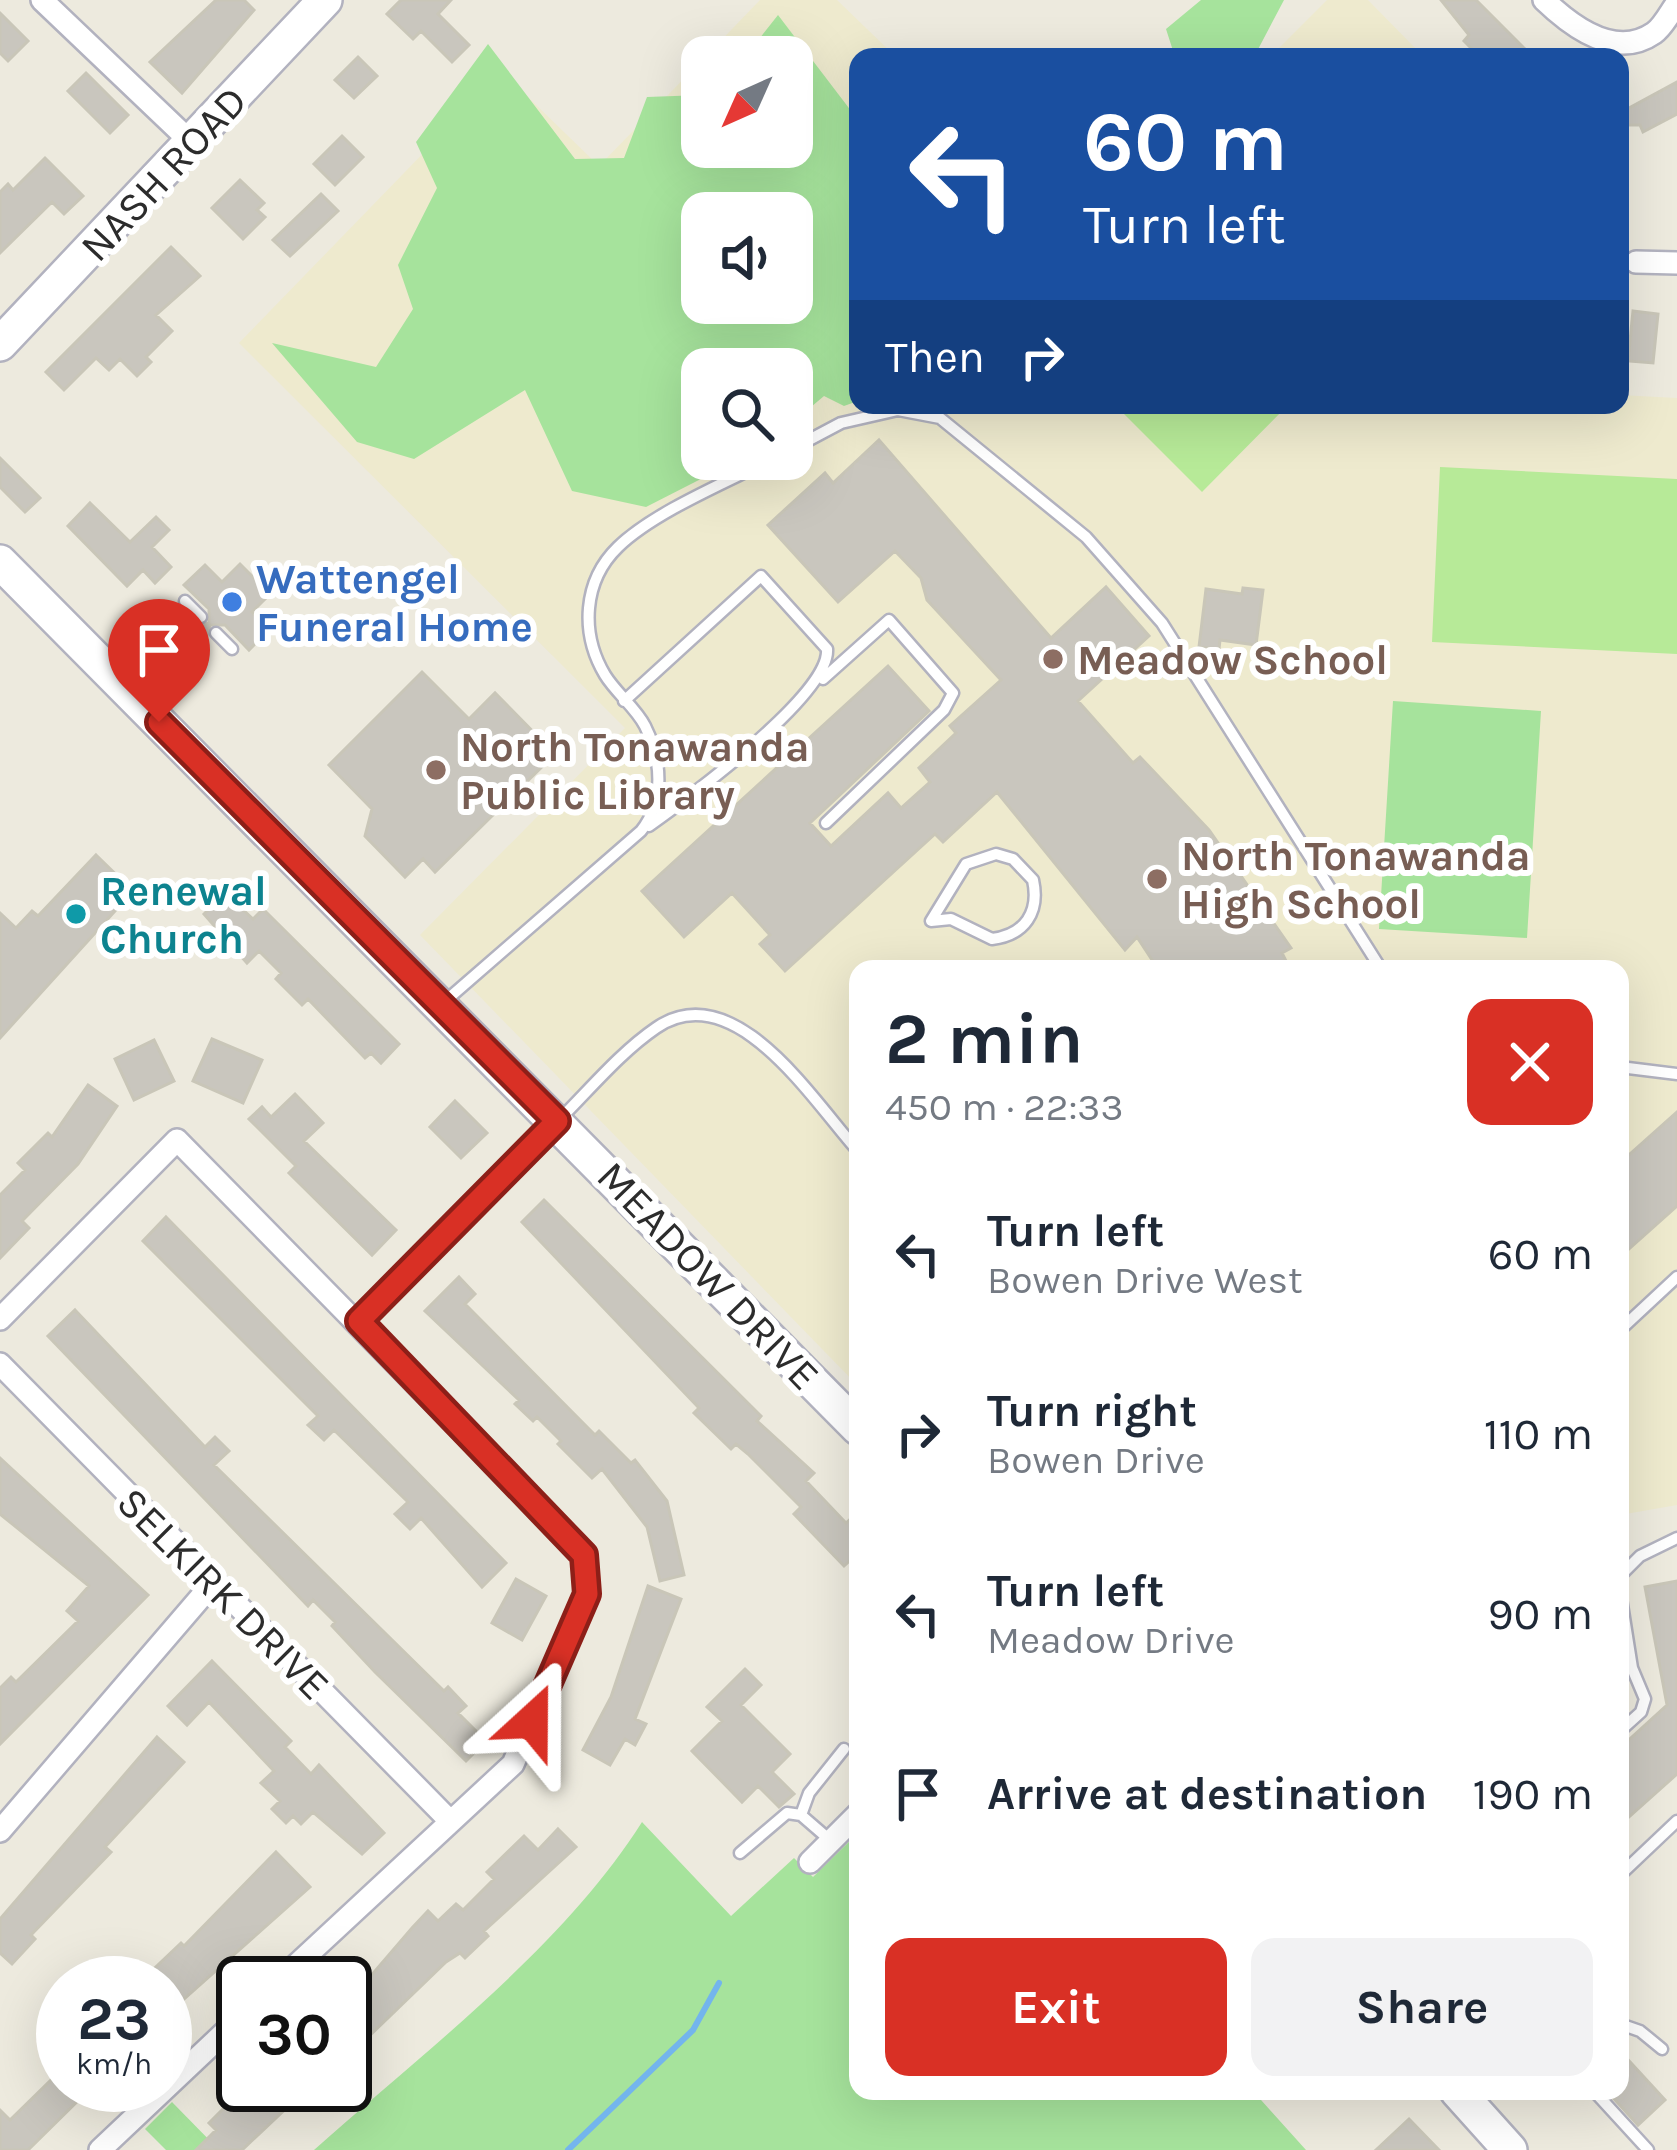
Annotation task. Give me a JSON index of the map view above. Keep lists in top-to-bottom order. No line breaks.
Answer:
{"streets":{"street":["NASH ROAD","MEADOW DRIVE","SELKIRK DRIVE"]},"places":["Wattengel Funeral Home","Meadow School","North Tonawanda Public Library","North Tonawanda High School","Renewal Church"],"north":"bottom left","page":{"turn":["60 m","Turn left"],"then":"Then","heading":["2 min","450 m · 22:33"],"list":[{"name":"Turn left","note":"Bowen Drive West","value":"60 m"},{"name":"Turn right","note":"Bowen Drive","value":"110 m"},{"name":"Turn left","note":"Meadow Drive","value":"90 m"},{"name":"Arrive at destination","value":"190 m"}],"buttons":["Exit","Share"],"speed":"23 km/h","limit":"30"}}
